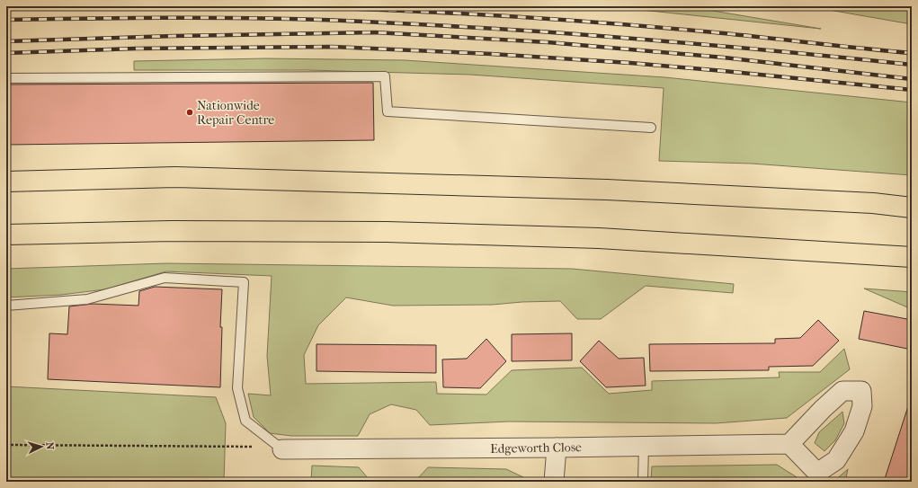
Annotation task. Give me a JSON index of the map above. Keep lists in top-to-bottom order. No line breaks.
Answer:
{"streets":{"street":["Edgeworth Close"]},"places":["Nationwide Repair Centre"],"north":"right"}
